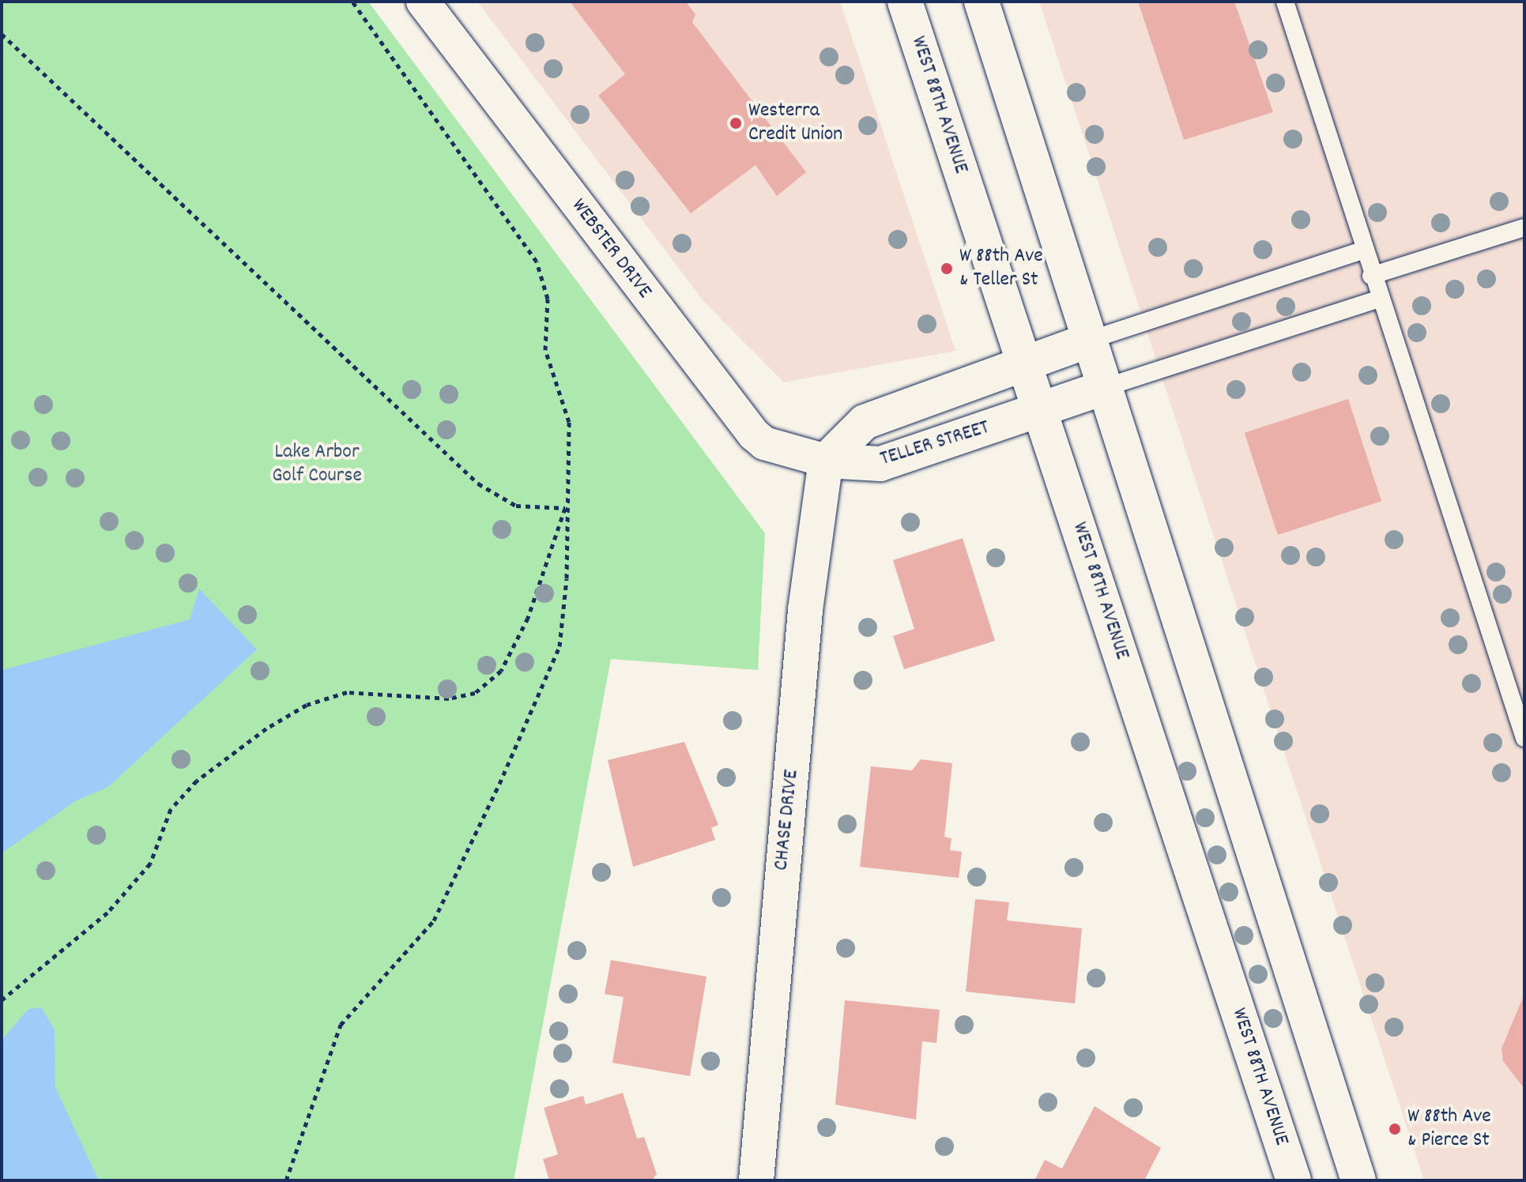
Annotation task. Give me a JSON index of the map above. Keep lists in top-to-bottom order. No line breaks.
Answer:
{"streets":{"main road":["WEST 88TH AVENUE","TELLER STREET","CHASE DRIVE"],"street":["WEBSTER DRIVE"]},"crossings":[["WEST 88TH AVENUE","TELLER STREET"],["WEBSTER DRIVE","TELLER STREET"],["WEBSTER DRIVE","CHASE DRIVE"],["TELLER STREET","CHASE DRIVE"]],"parks":["Lake Arbor Golf Course"],"places":["Westerra Credit Union","W 88th Ave & Teller St","W 88th Ave & Pierce St"]}
